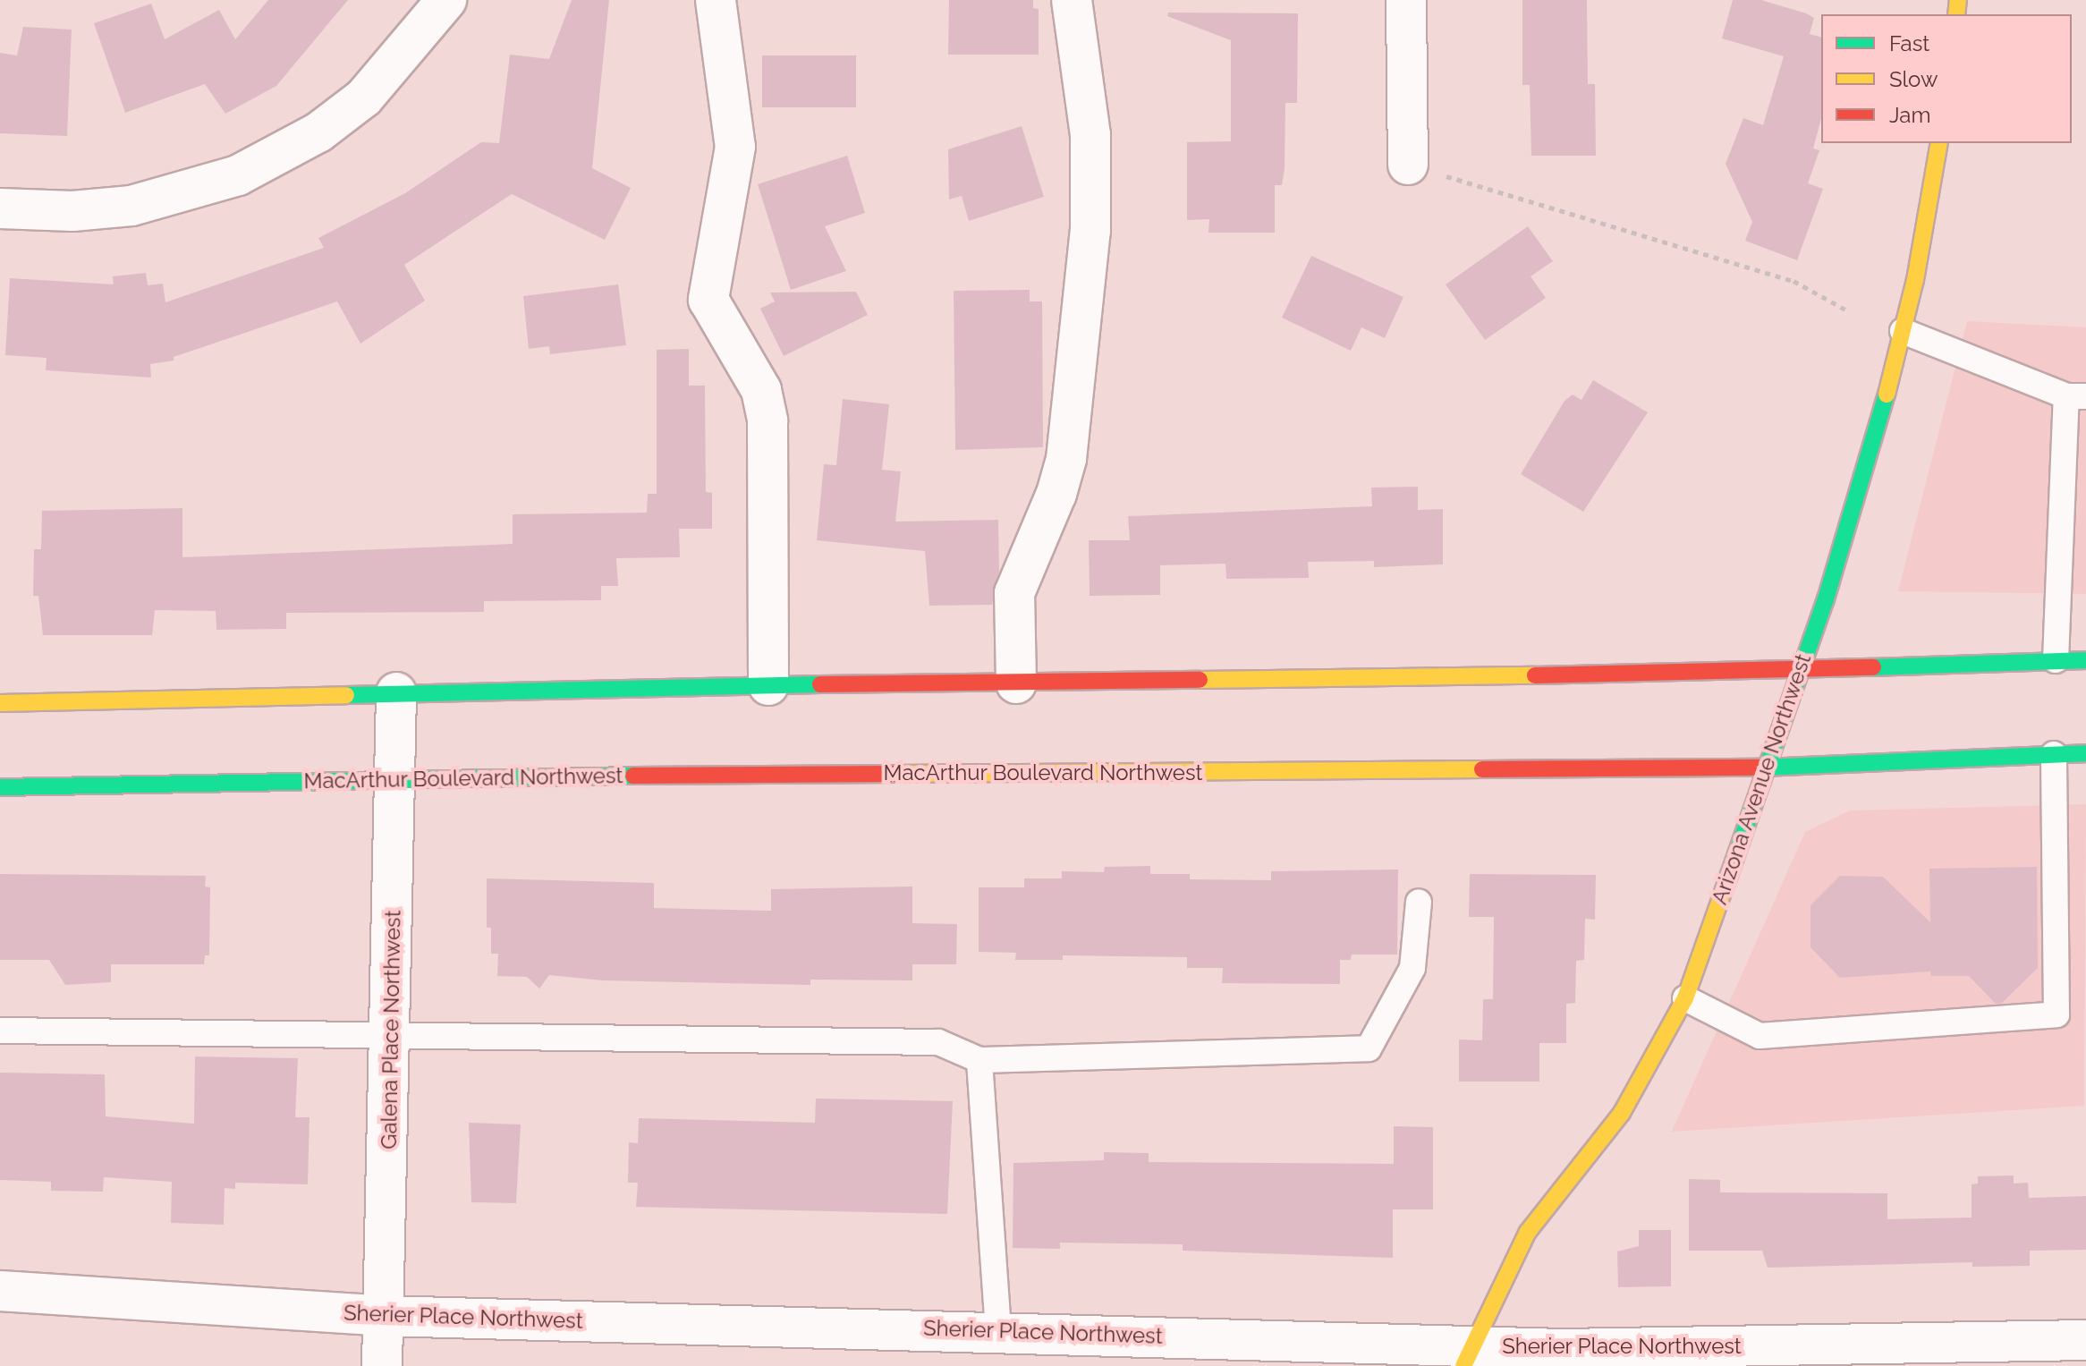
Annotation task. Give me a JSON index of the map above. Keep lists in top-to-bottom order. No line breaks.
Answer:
{"streets":{"main road":["MacArthur Boulevard Northwest","Arizona Avenue Northwest"],"street":["Galena Place Northwest","Sherier Place Northwest"]},"crossings":[["MacArthur Boulevard Northwest","Arizona Avenue Northwest"],["MacArthur Boulevard Northwest","Galena Place Northwest"],["Arizona Avenue Northwest","Sherier Place Northwest"],["Galena Place Northwest","Sherier Place Northwest"]],"legend":["Fast","Slow","Jam"]}
